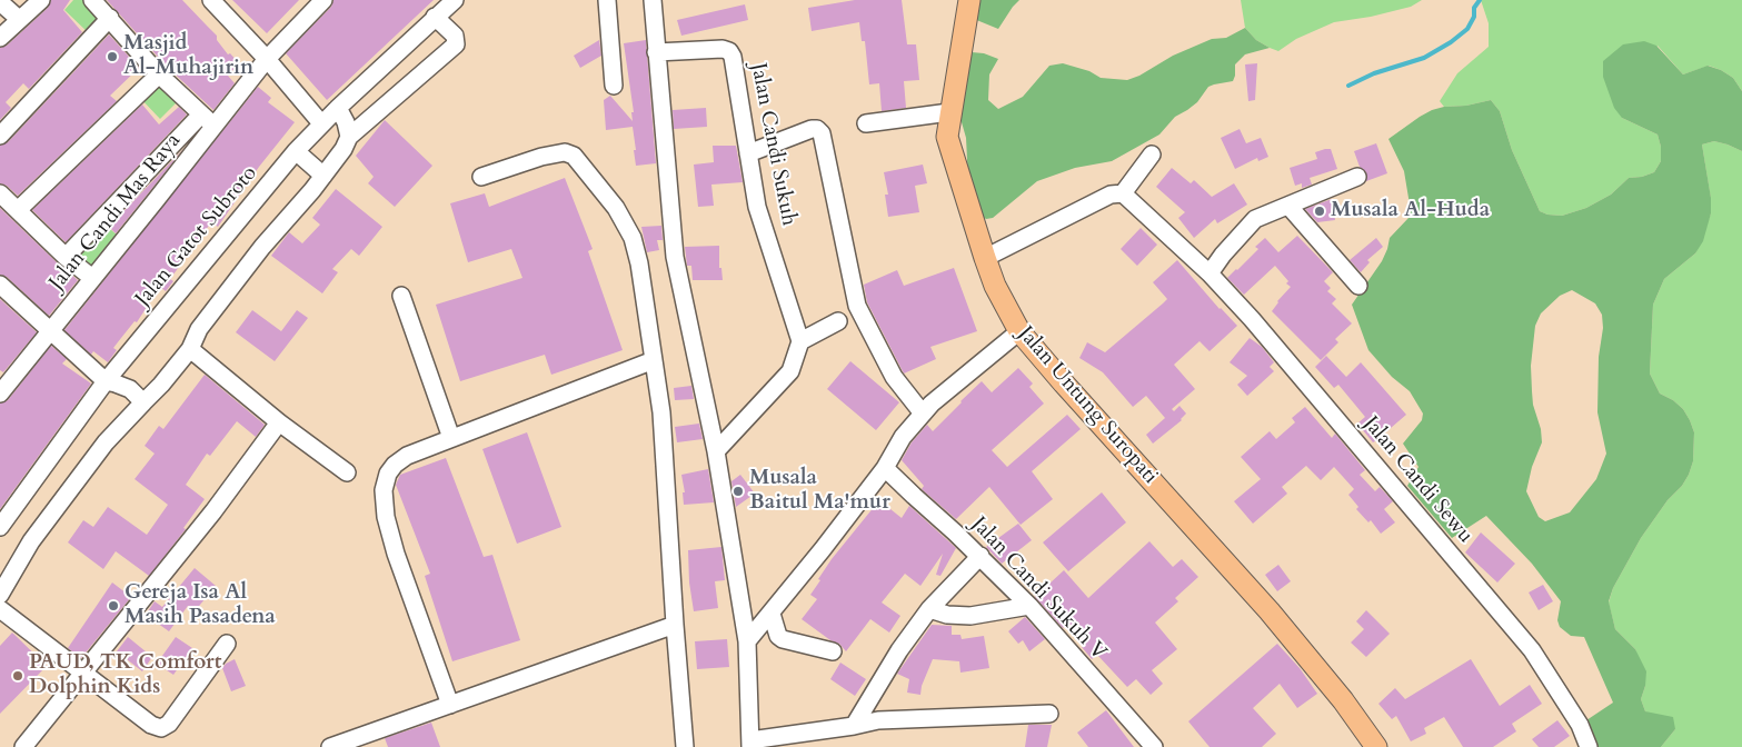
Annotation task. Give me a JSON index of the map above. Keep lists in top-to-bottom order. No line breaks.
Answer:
{"streets":{"main road":["Jalan Untung Suropati"],"street":["Jalan Candi Sukuh","Jalan Candi Mas Raya","Jalan Gatot Subroto","Jalan Candi Sewu","Jalan Candi Sukuh V"]},"places":["Masjid Al-Muhajirin","Musala Al-Huda","Musala Baitul Ma'mur","Gereja Isa Al Masih Pasadena","PAUD, TK Comfort Dolphin Kids"]}
